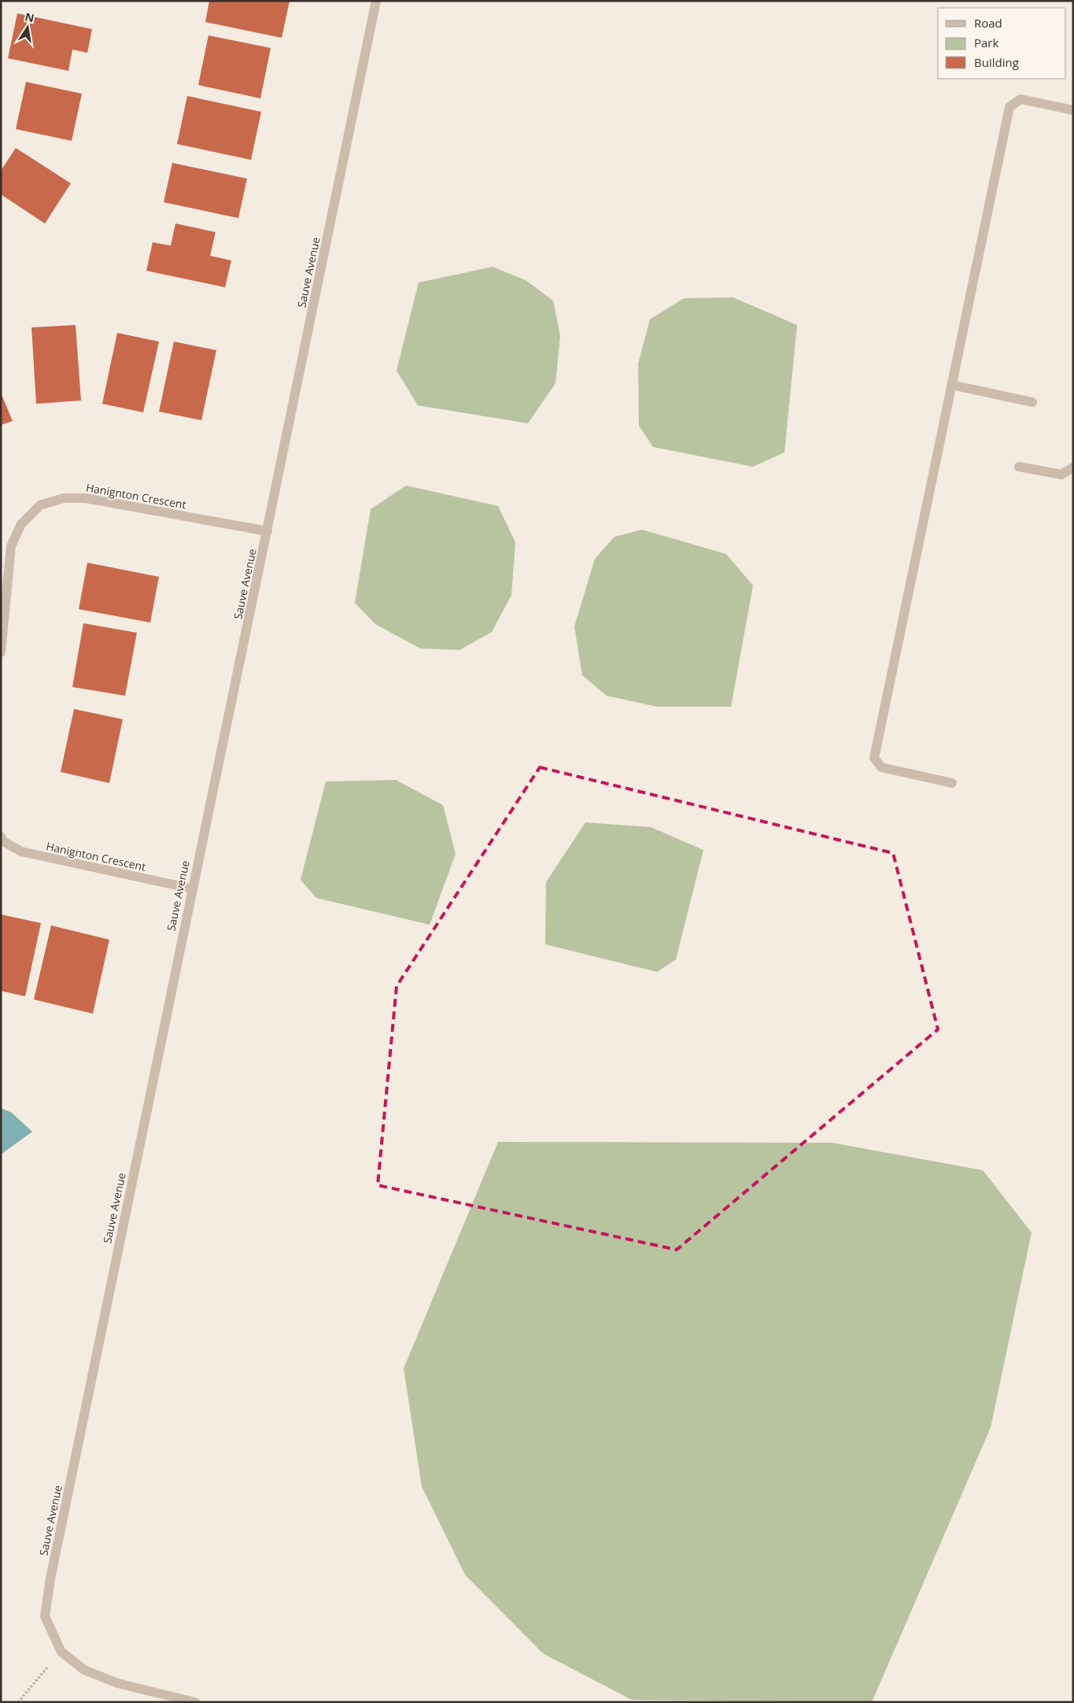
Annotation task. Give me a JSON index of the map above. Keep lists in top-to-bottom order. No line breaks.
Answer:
{"streets":{"street":["Sauve Avenue","Hanignton Crescent"]},"crossings":[["Sauve Avenue","Hanignton Crescent"]],"legend":["Road","Park","Building"],"north":"top"}
